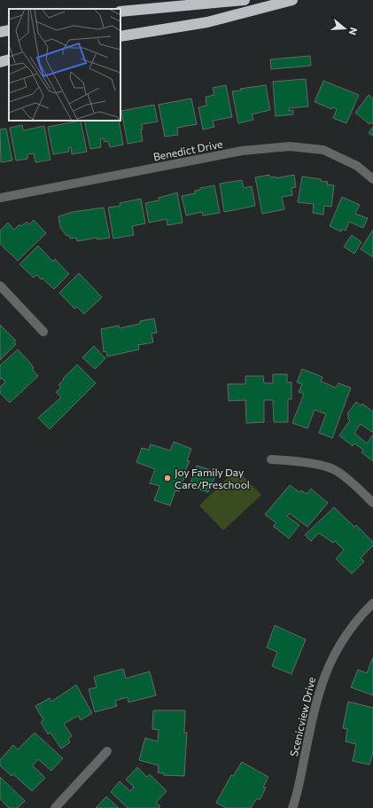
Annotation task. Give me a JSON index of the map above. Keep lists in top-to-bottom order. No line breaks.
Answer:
{"streets":{"street":["Benedict Drive","Scenicview Drive"]},"places":["Joy Family Day Care/Preschool"],"north":"right"}
